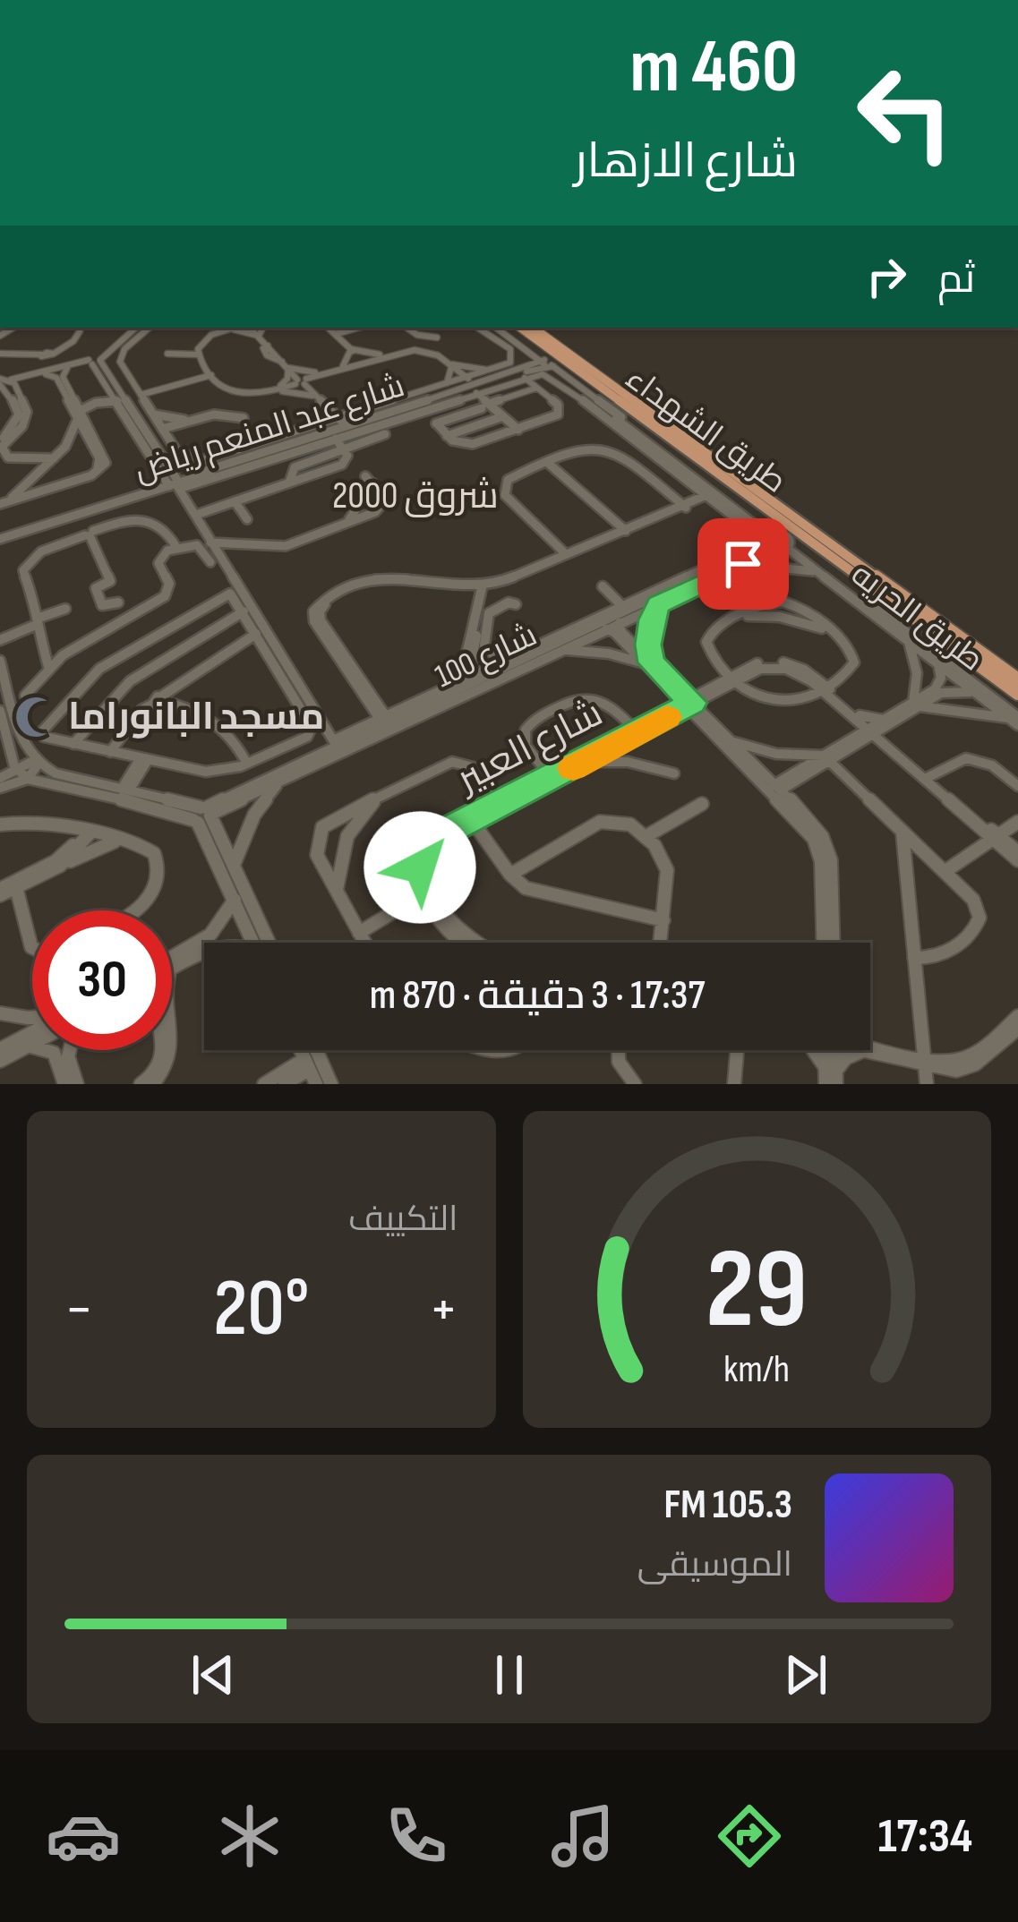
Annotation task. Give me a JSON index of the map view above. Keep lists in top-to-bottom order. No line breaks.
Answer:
{"streets":{"main road":["طريق الشهداء"],"street":["شارع عبد المنعم رياض","طريق الحريه","شارع 100","شارع العبير"]},"crossings":[["شارع عبد المنعم رياض","طريق الحريه"],["طريق الشهداء","طريق الحريه"],["طريق الشهداء","شارع 100"],["طريق الحريه","شارع 100"]],"districts":["شروق 2000"],"places":{"mosque":["مسجد البانوراما"]},"page":{"turn":["460 m","شارع الازهار"],"then":"ثم","limit":"30","trip":"17:37 · 3 دقيقة · 870 m","tile":"التكييف","heat":["−","20°","+"],"song":["105.3 FM","الموسيقى"],"tabs":"17:34","gauge":["29","km/h"]}}
